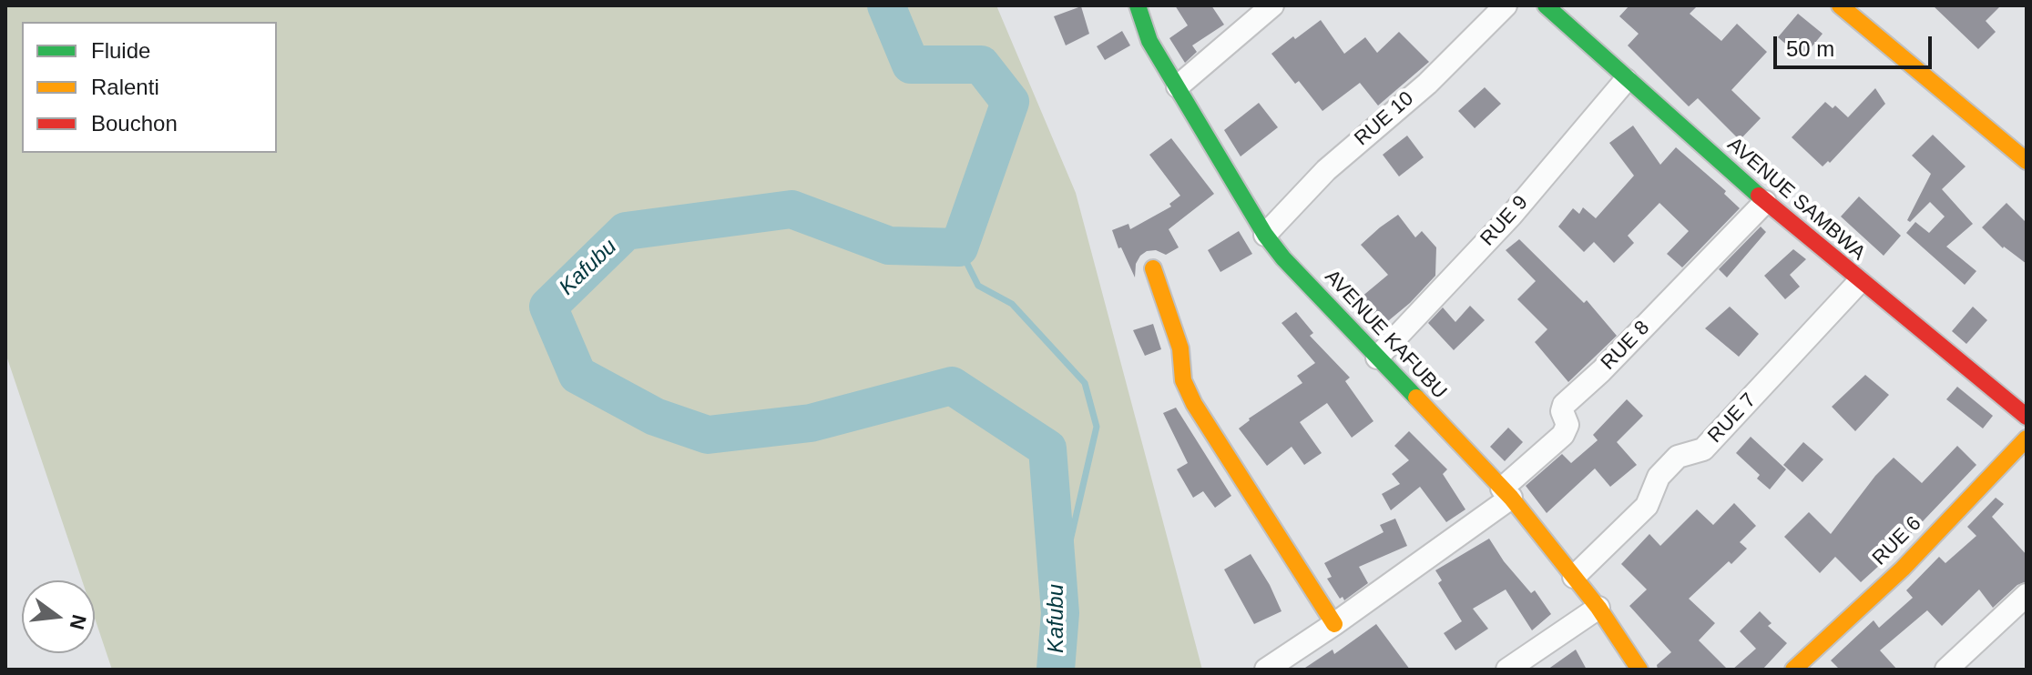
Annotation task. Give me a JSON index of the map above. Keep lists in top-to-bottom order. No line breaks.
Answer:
{"streets":{"street":["RUE 10","AVENUE SAMBWA","RUE 9","AVENUE KAFUBU","RUE 8","RUE 7","RUE 6"]},"crossings":[["RUE 10","AVENUE KAFUBU"],["AVENUE SAMBWA","RUE 9"],["AVENUE SAMBWA","RUE 8"],["AVENUE SAMBWA","RUE 7"],["RUE 9","AVENUE KAFUBU"],["AVENUE KAFUBU","RUE 8"],["AVENUE KAFUBU","RUE 7"]],"water":["Kafubu"],"legend":["Fluide","Ralenti","Bouchon"],"scale_bar":"50 m","north":"right"}
